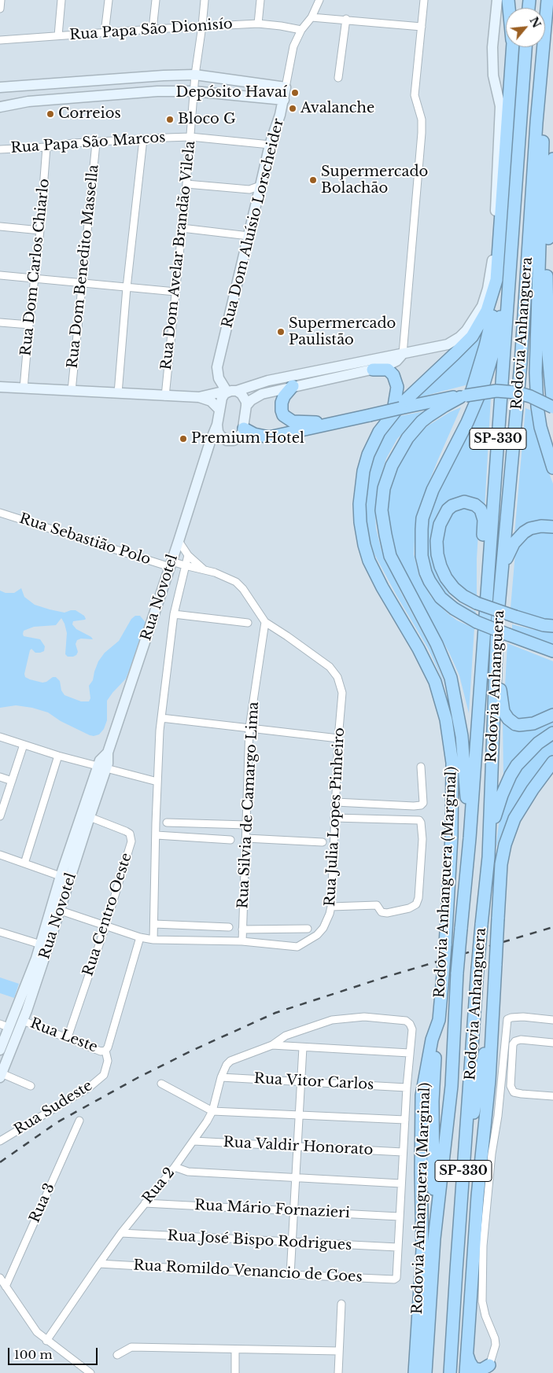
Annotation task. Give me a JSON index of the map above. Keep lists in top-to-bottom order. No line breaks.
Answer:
{"streets":{"highway":["Rodovia Anhanguera","SP-330","Rodovia Anhanguera (Marginal)"],"street":["Rua Papa São Dionisío","Rua Papa São Marcos","Rua Dom Aluísio Lorscheider","Rua Dom Avelar Brandão Vilela","Rua Dom Benedito Massella","Rua Dom Carlos Chiarlo","Rua Sebastião Polo","Rua Novotel","Rua Silvia de Camargo Lima","Rua Julia Lopes Pinheiro","Rua Centro Oeste","Rua Leste","Rua Vitor Carlos","Rua Sudeste","Rua Valdir Honorato","Rua 2","Rua 3","Rua Mário Fornazieri","Rua José Bispo Rodrigues","Rua Romildo Venancio de Goes"]},"crossings":[["Rua Papa São Dionisío","Rua Dom Aluísio Lorscheider"],["Rua Papa São Dionisío","Rua Dom Avelar Brandão Vilela"],["Rua Papa São Marcos","Rua Dom Aluísio Lorscheider"],["Rua Papa São Marcos","Rua Dom Avelar Brandão Vilela"],["Rua Papa São Marcos","Rua Dom Benedito Massella"],["Rua Papa São Marcos","Rua Dom Carlos Chiarlo"],["Rua Dom Aluísio Lorscheider","Rua Novotel"],["Rua Sebastião Polo","Rua Novotel"],["Rua Sebastião Polo","Rua Julia Lopes Pinheiro"],["Rua Novotel","Rua Julia Lopes Pinheiro"],["Rua Novotel","Rua Centro Oeste"],["Rua Novotel","Rua Leste"],["Rua Silvia de Camargo Lima","Rua Julia Lopes Pinheiro"],["Rua Julia Lopes Pinheiro","Rua Centro Oeste"],["Rua Julia Lopes Pinheiro","Rua Sudeste"],["Rua Centro Oeste","Rua Leste"],["Rua Leste","Rua Sudeste"],["Rua Vitor Carlos","Rua 2"],["Rua Valdir Honorato","Rua 2"],["Rua 2","Rua Mário Fornazieri"],["Rua 2","Rua José Bispo Rodrigues"],["Rua 2","Rua Romildo Venancio de Goes"],["Rua José Bispo Rodrigues","Rua Romildo Venancio de Goes"]],"places":["Depósito Havaí","Avalanche","Correios","Bloco G","Supermercado Bolachão","Supermercado Paulistão","Premium Hotel"],"scale_bar":"100 m","north":"top right"}
